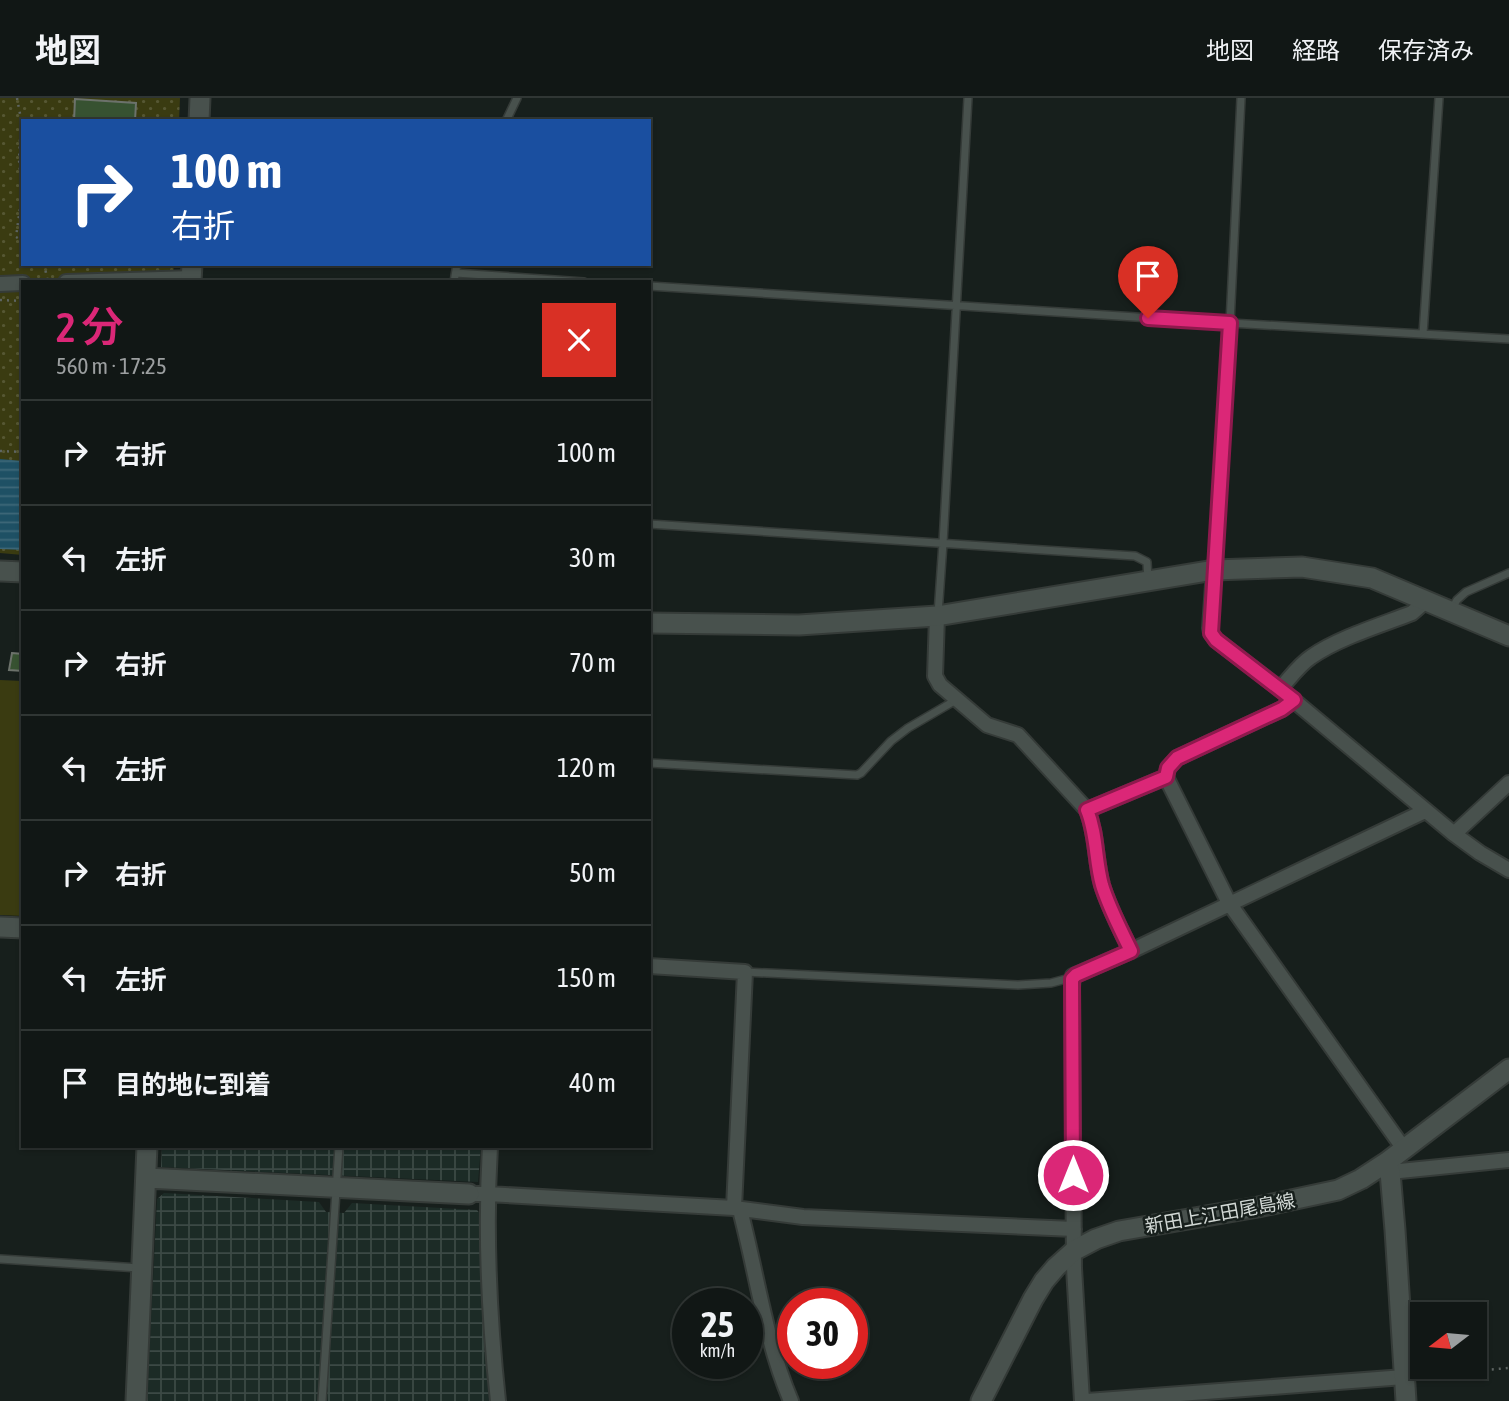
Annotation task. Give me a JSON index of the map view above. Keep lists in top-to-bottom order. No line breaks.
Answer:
{"streets":{"street":["新田上江田尾島線"]},"north":"left","page":{"header":"地図","nav":["地図","経路","保存済み"],"turn":["100 m","右折"],"heading":["2 分","560 m · 17:25"],"list":[{"name":"右折","value":"100 m"},{"name":"左折","value":"30 m"},{"name":"右折","value":"70 m"},{"name":"左折","value":"120 m"},{"name":"右折","value":"50 m"},{"name":"左折","value":"150 m"},{"name":"目的地に到着","value":"40 m"}],"speed":"25 km/h","limit":"30"}}
